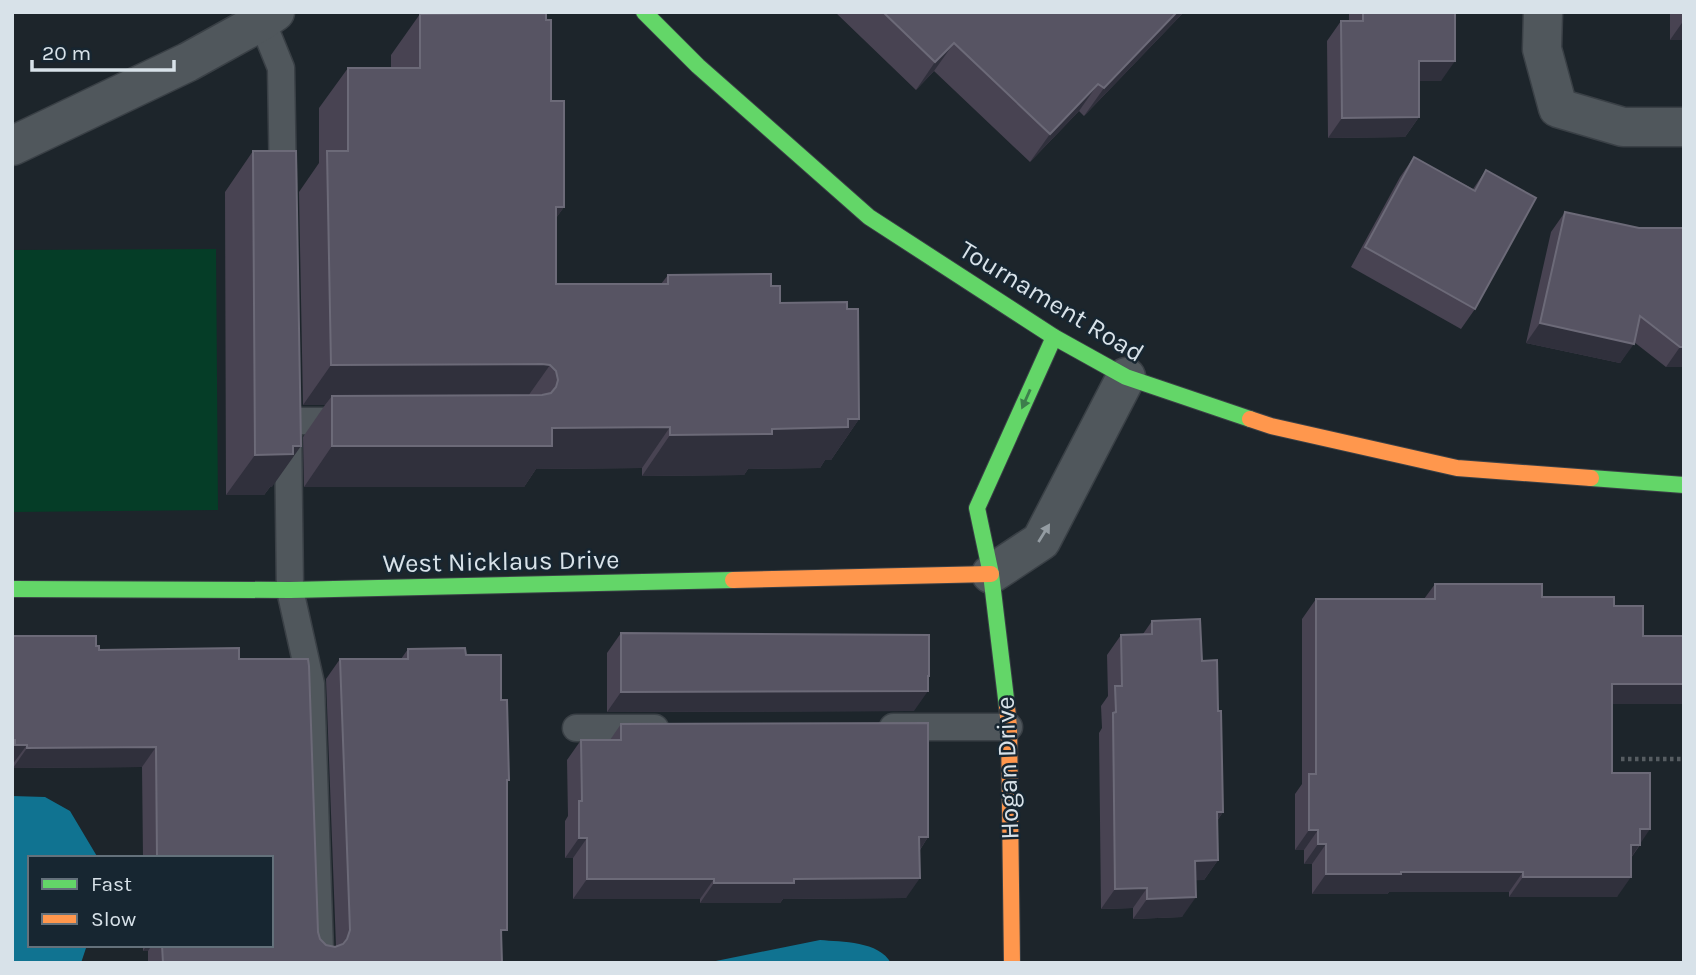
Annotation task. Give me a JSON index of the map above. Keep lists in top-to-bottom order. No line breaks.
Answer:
{"streets":{"street":["Tournament Road","West Nicklaus Drive","Hogan Drive"]},"crossings":[["Tournament Road","Hogan Drive"],["West Nicklaus Drive","Hogan Drive"]],"legend":["Fast","Slow"],"scale_bar":"20 m"}
